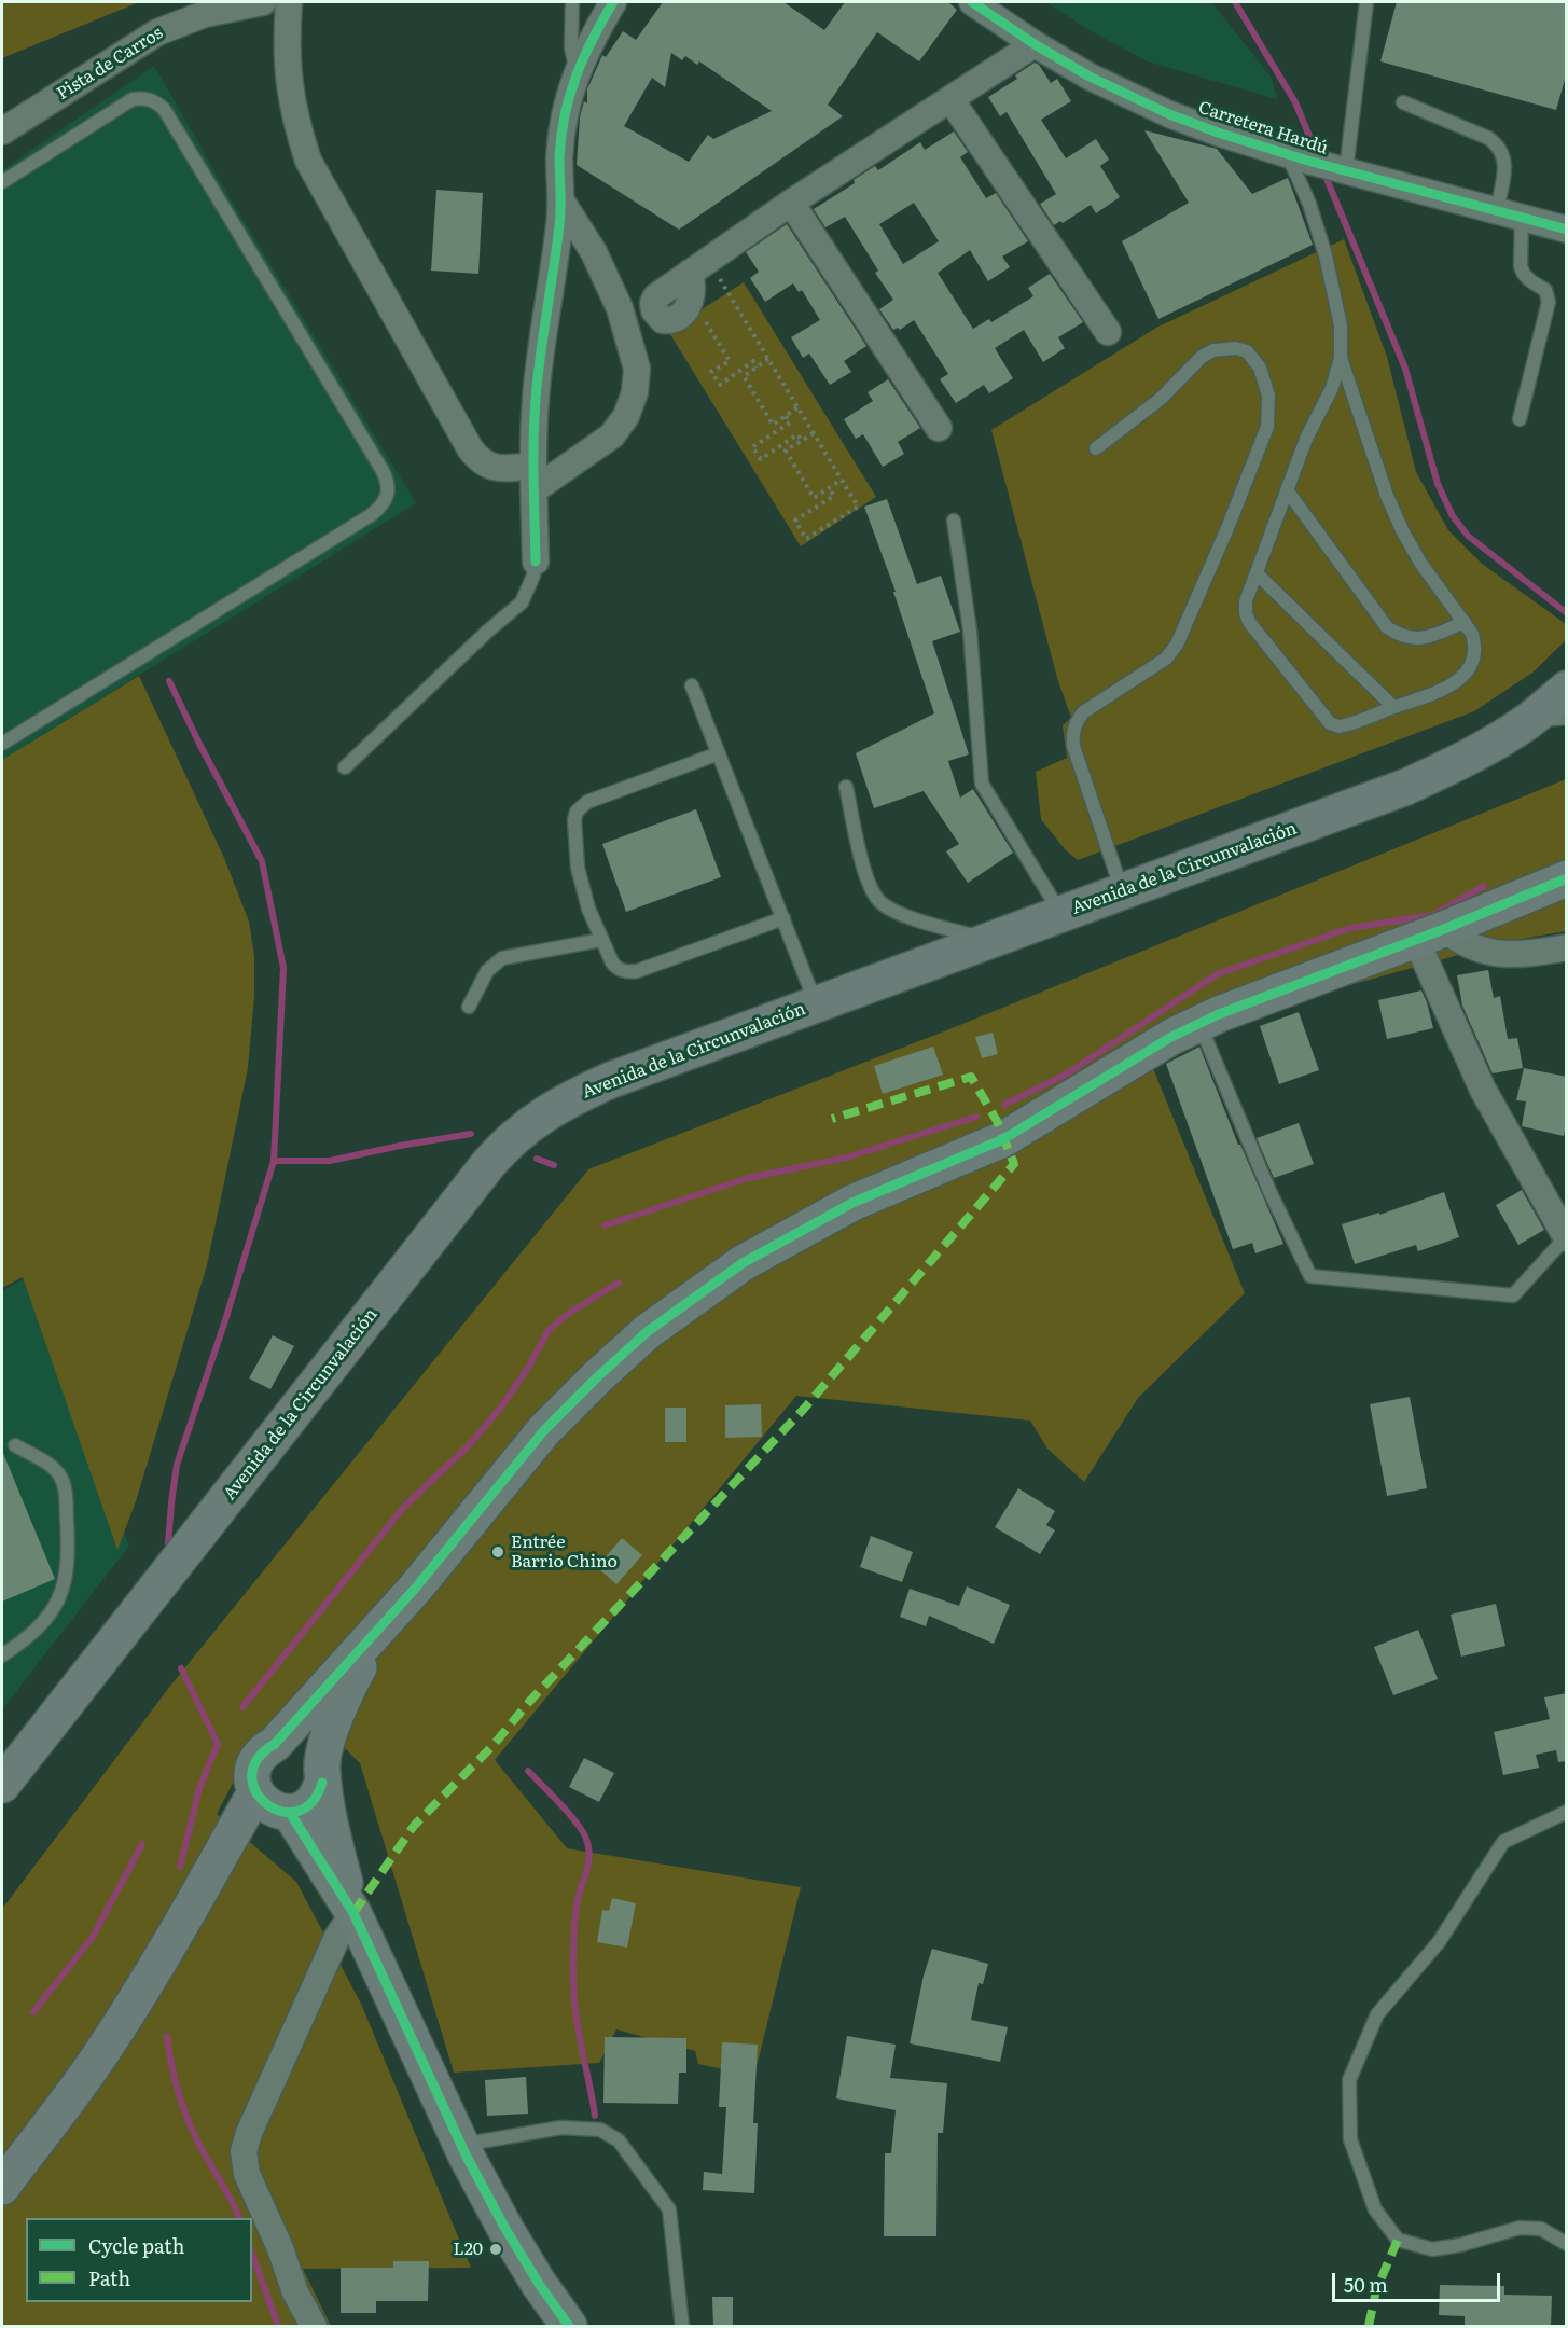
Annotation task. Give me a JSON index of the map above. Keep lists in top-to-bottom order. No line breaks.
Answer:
{"streets":{"street":["Pista de Carros","Carretera Hardú","Avenida de la Circunvalación"]},"places":["Entrée Barrio Chino","L20"],"legend":["Cycle path","Path"],"scale_bar":"50 m"}
